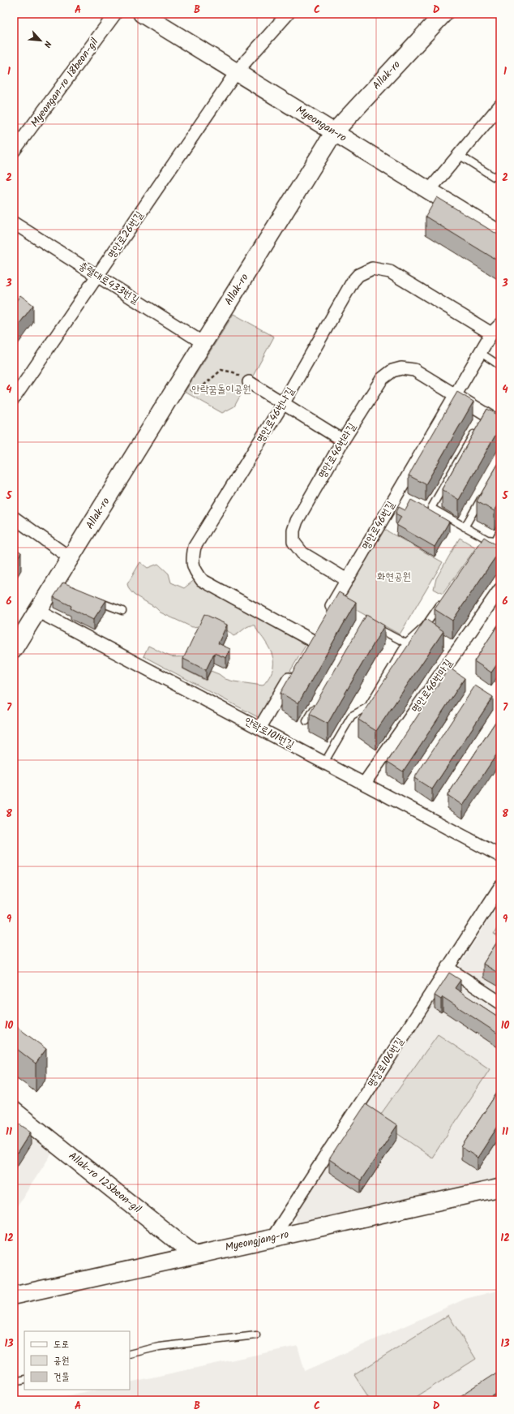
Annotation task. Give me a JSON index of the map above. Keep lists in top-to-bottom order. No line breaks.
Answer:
{"streets":{"main road":["Allak-ro","Myeongan-ro","Allak-ro 125beon-gil","Myeongjang-ro"],"street":["Myeongan-ro 18beon-gil","명안로26번길","충렬대로433번길","명안로46번나길","명안로46번라길","명안로46번길","명안로46번마길","안락로101번길","명장로106번길"]},"crossings":[["Allak-ro","Myeongan-ro"],["Allak-ro","충렬대로433번길"],["Allak-ro","안락로101번길"],["Myeongan-ro","명안로26번길"],["명안로26번길","충렬대로433번길"],["명안로46번나길","명안로46번길"],["명안로46번라길","명안로46번길"],["명안로46번마길","안락로101번길"],["명장로106번길","Myeongjang-ro"],["Allak-ro 125beon-gil","Myeongjang-ro"]],"parks":["안락꿈돌이공원","화현공원"],"legend":["도로","공원","건물"],"north":"bottom right","grid":{"columns":["A","B","C","D"],"rows":["1","2","3","4","5","6","7","8","9","10","11","12","13"]}}
